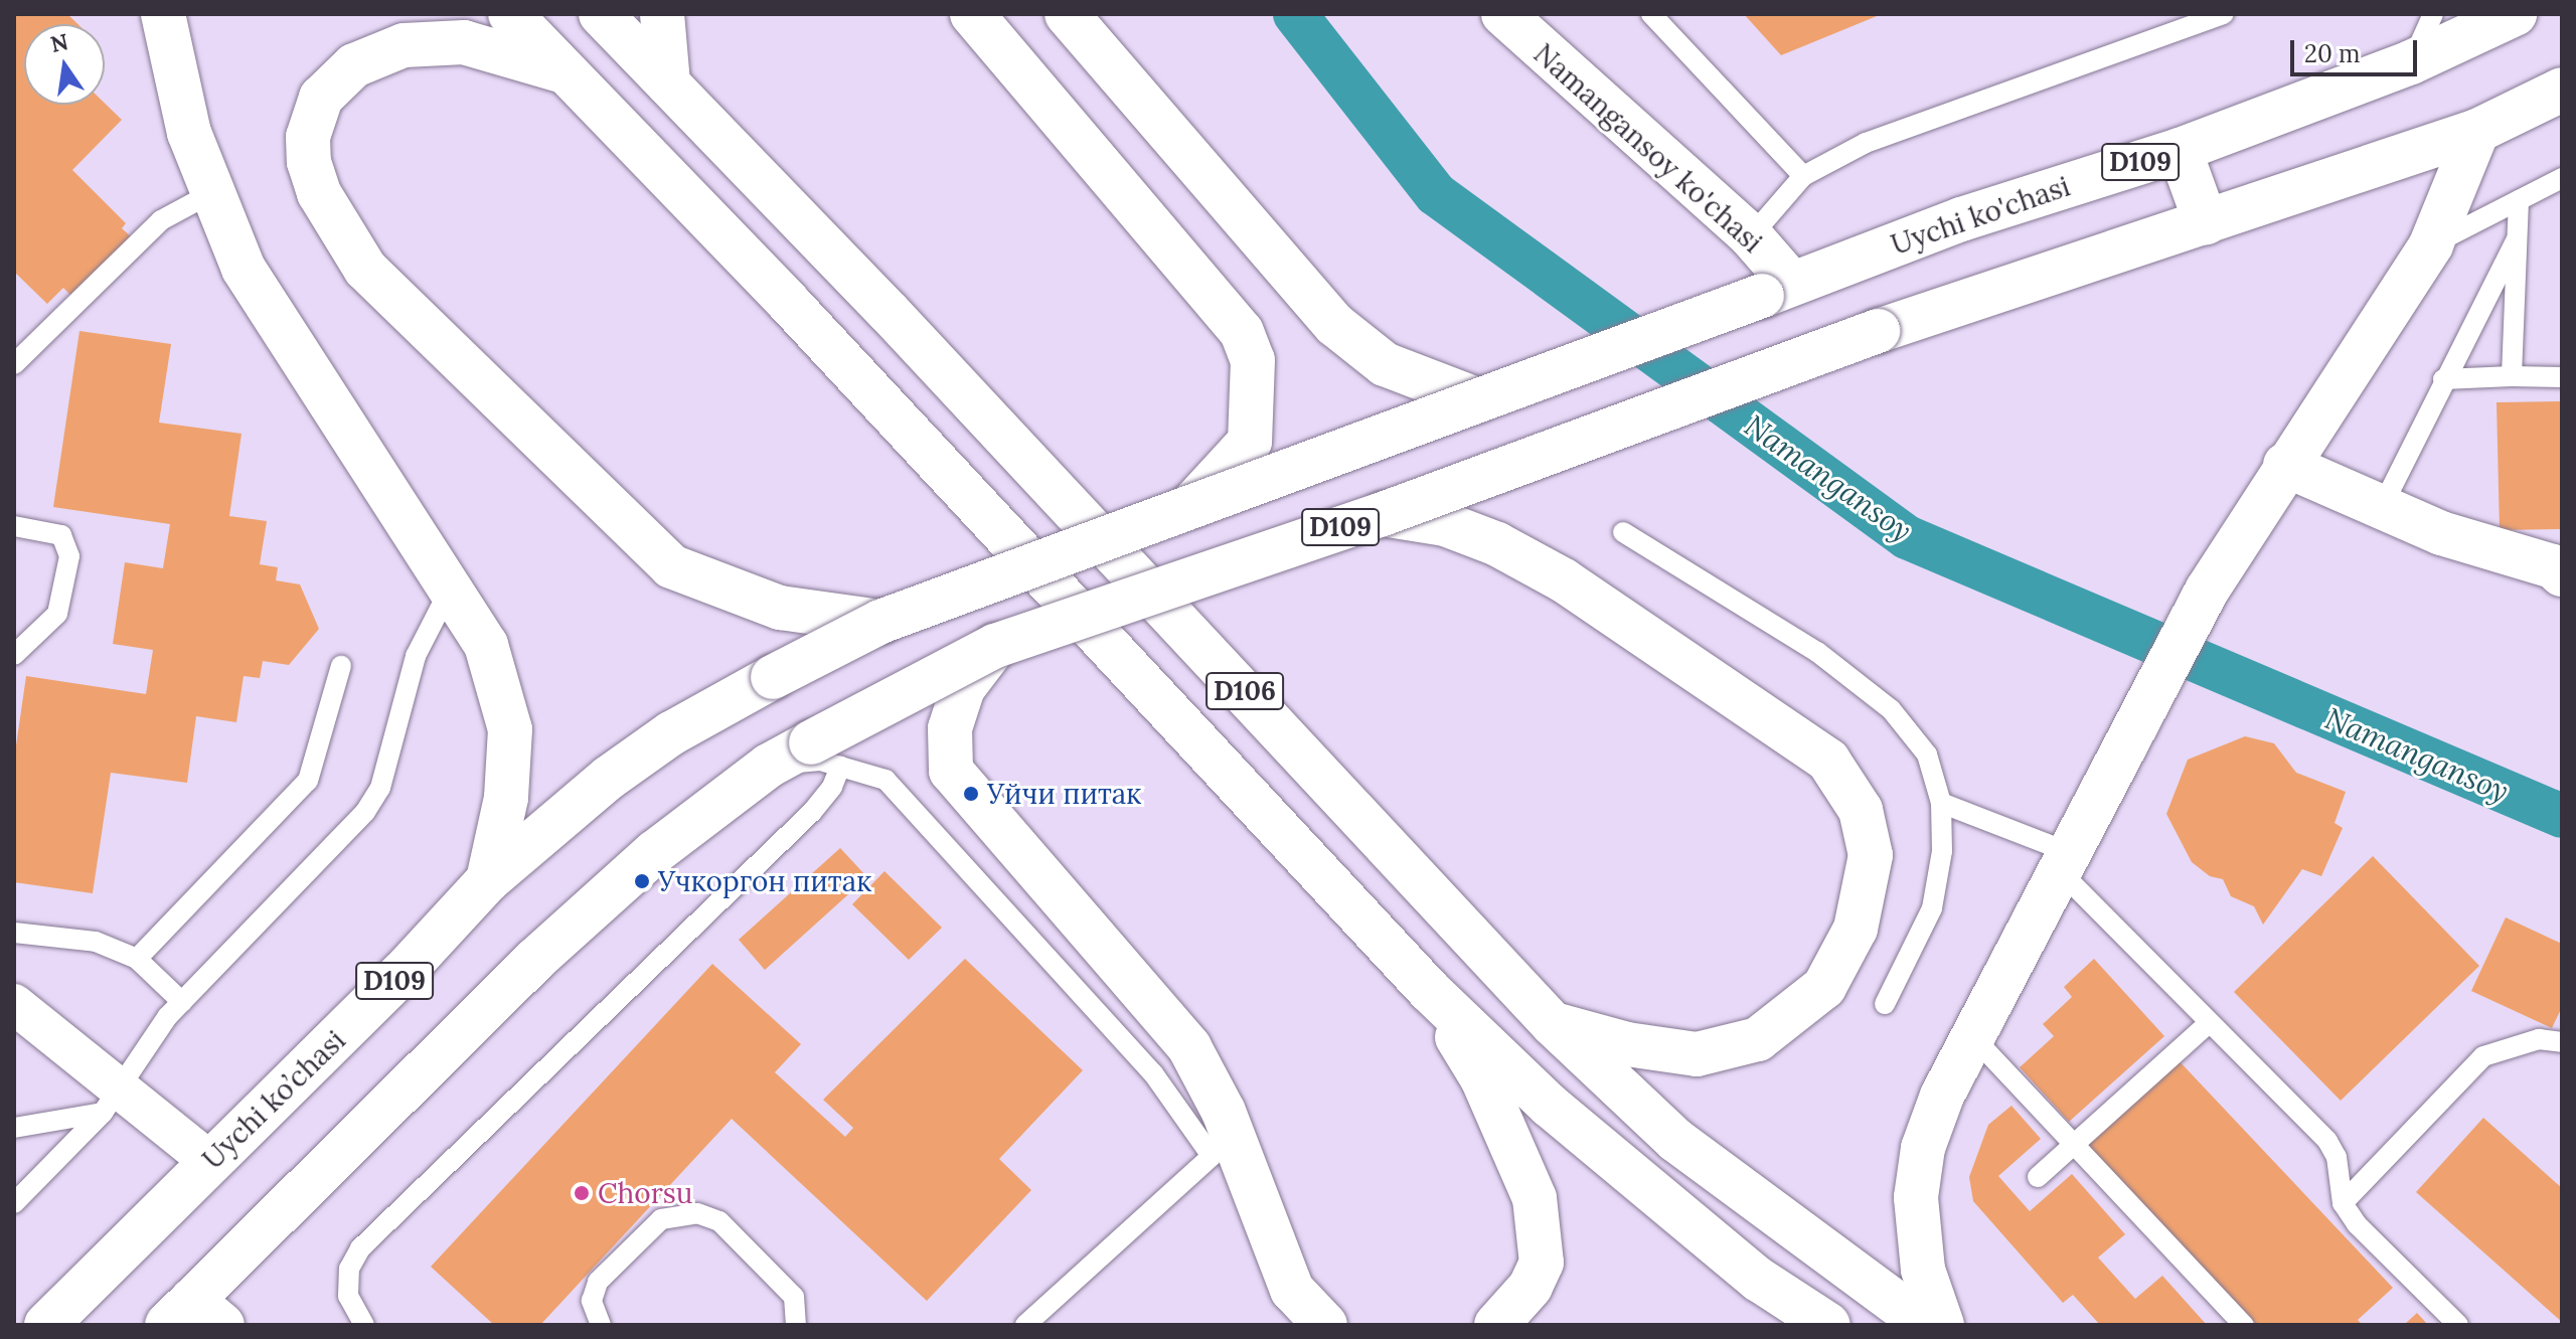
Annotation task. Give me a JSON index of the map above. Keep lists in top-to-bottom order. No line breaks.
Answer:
{"streets":{"main road":["Namangansoy ko'chasi","D109","Uychi ko'chasi","D106","Uychi ko’chasi"]},"crossings":[["Namangansoy ko'chasi","D109"],["Namangansoy ko'chasi","Uychi ko'chasi"],["D109","Uychi ko'chasi"],["D109","Uychi ko’chasi"]],"water":["Namangansoy"],"places":["Уйчи питак","Учкоргон питак","Chorsu"],"scale_bar":"20 m","north":"top"}
